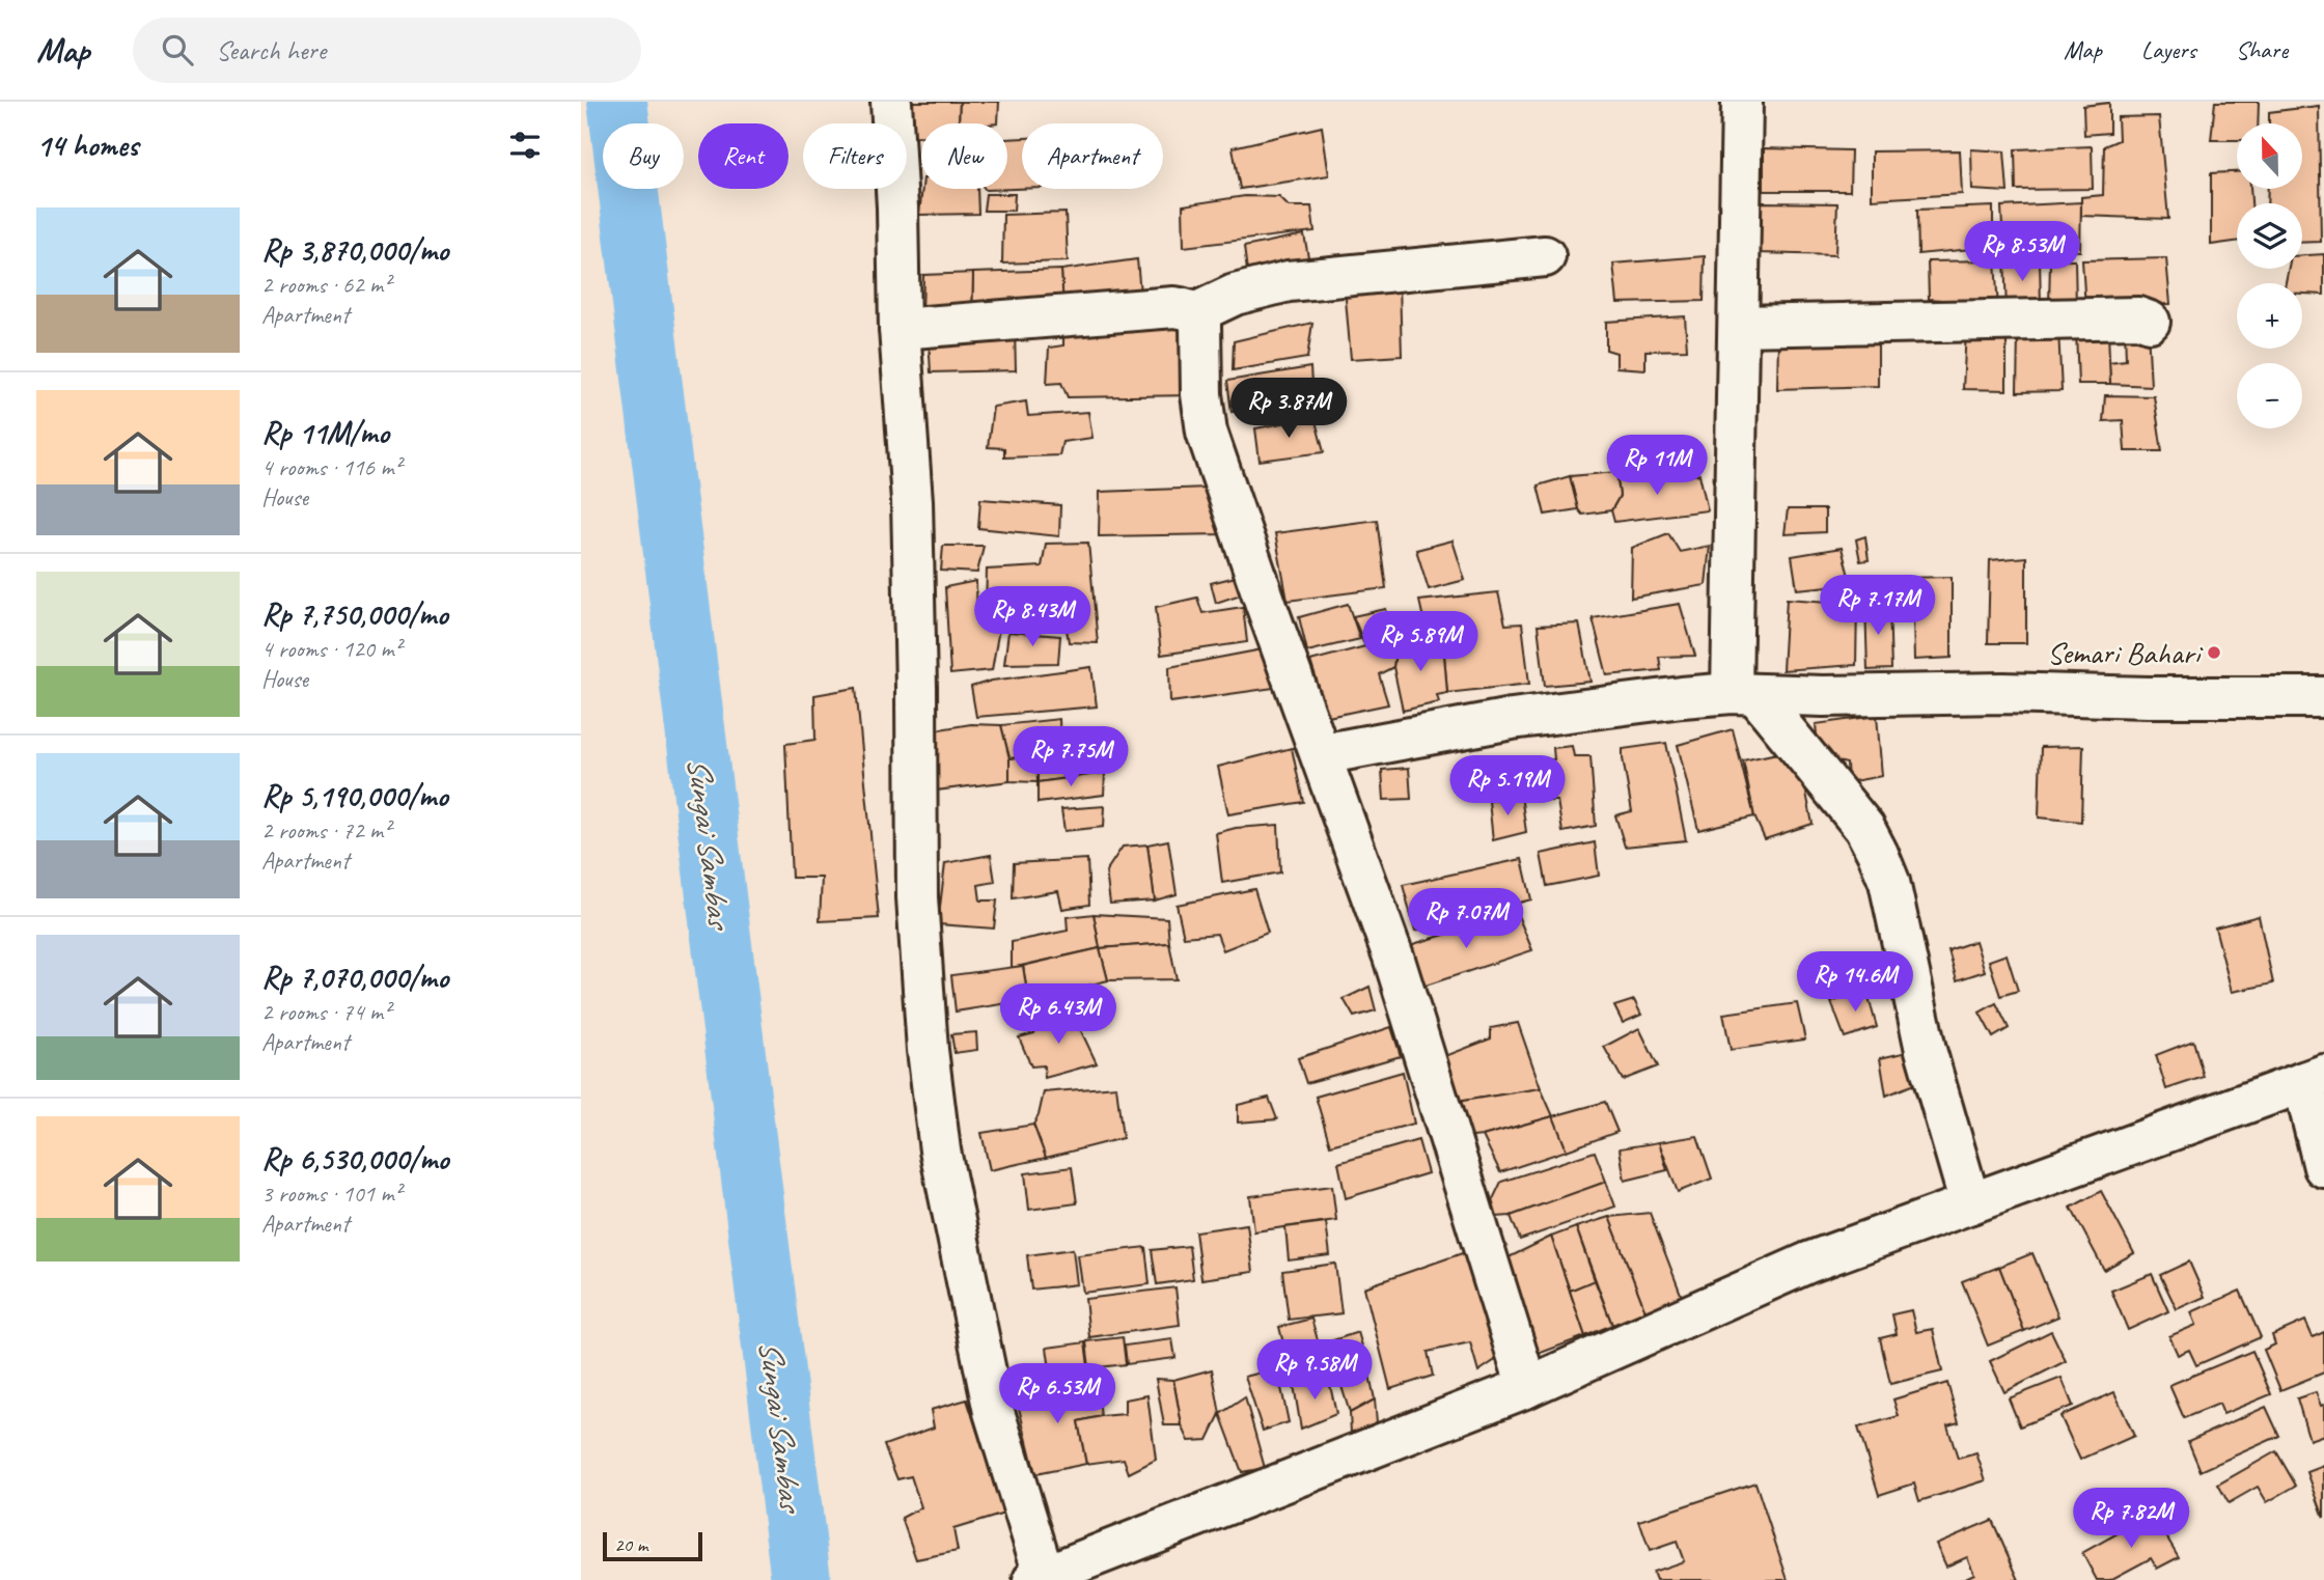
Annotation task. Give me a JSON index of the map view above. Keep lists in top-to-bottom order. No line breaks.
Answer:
{"water":["Sungai Sambas"],"places":["Semari Bahari"],"scale_bar":"20 m","north":"top","page":{"header":"Map","search":"Search here","nav":["Map","Layers","Share"],"heading":"14 homes","map_buttons":["+","−"],"chip":["Buy","Rent","Filters","New","Apartment"],"list":[{"name":"Rp 3,870,000/mo","note":"2 rooms · 62 m² · Apartment"},{"name":"Rp 11M/mo","note":"4 rooms · 116 m² · House"},{"name":"Rp 7,750,000/mo","note":"4 rooms · 120 m² · House"},{"name":"Rp 5,190,000/mo","note":"2 rooms · 72 m² · Apartment"},{"name":"Rp 7,070,000/mo","note":"2 rooms · 74 m² · Apartment"},{"name":"Rp 6,530,000/mo","note":"3 rooms · 101 m² · Apartment"}],"price":["Rp 8.53M","Rp 3.87M","Rp 11M","Rp 7.17M","Rp 8.43M","Rp 5.89M","Rp 7.75M","Rp 5.19M","Rp 7.07M","Rp 14.6M","Rp 6.43M","Rp 9.58M","Rp 6.53M","Rp 7.82M"],"scale":"20 m"}}
